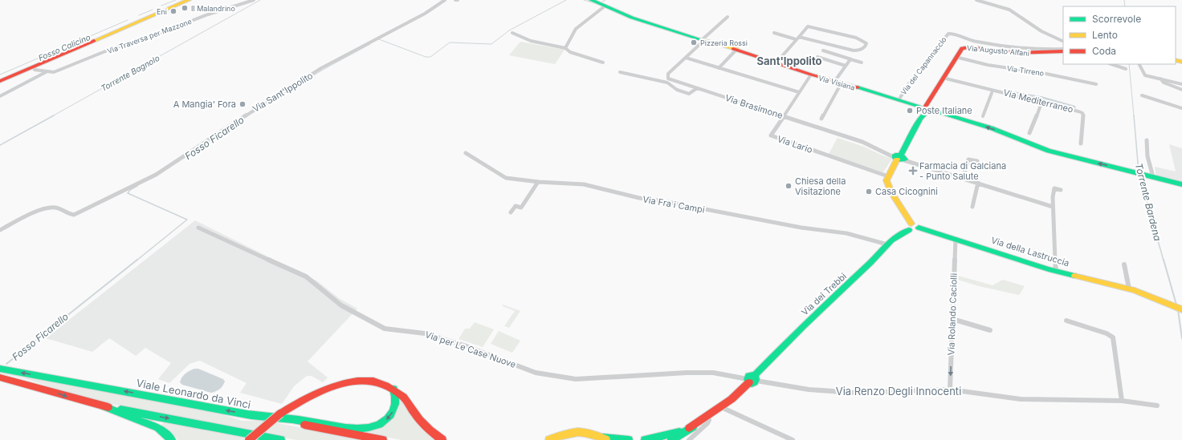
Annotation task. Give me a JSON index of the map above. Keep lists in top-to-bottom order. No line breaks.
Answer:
{"streets":{"main road":["Via Augusto Alfani","Via Visiana","Via della Lastruccia","Via dei Trebbi","Viale Leonardo da Vinci"],"street":["Via Traversa per Mazzone","Via del Capannaccio","Via Tirreno","Via Sant'Ippolito","Via Mediterraneo","Via Brasimone","Via Lario","Via Fra i Campi","Via Rolando Caciolli","Via per Le Case Nuove","Via Renzo Degli Innocenti"]},"crossings":[["Via Augusto Alfani","Via Tirreno"],["Via Augusto Alfani","Via Visiana"],["Via Augusto Alfani","Via Mediterraneo"],["Via Augusto Alfani","Via Brasimone"],["Via Augusto Alfani","Via Lario"],["Via del Capannaccio","Via Visiana"],["Via Visiana","Via Brasimone"],["Via Visiana","Via Lario"],["Via Brasimone","Via Lario"],["Via Fra i Campi","Via dei Trebbi"],["Via della Lastruccia","Via dei Trebbi"],["Via della Lastruccia","Via Rolando Caciolli"],["Via dei Trebbi","Via per Le Case Nuove"],["Via dei Trebbi","Via Renzo Degli Innocenti"],["Via Rolando Caciolli","Via Renzo Degli Innocenti"],["Via per Le Case Nuove","Via Renzo Degli Innocenti"]],"one_way":["Via Visiana","Via Rolando Caciolli"],"districts":["Sant'Ippolito"],"water":["Fosso Calicino","Torrente Bagnolo","Fosso Ficarello","Torrente Bardena"],"places":{"other":["Il Malandrino","Eni","Pizzeria Rossi","A Mangia' Fora","Poste Italiane","Chiesa della Visitazione","Casa Cicognini"],"health":["Farmacia di Galciana - Punto Salute"]},"legend":["Scorrevole","Lento","Coda"]}
